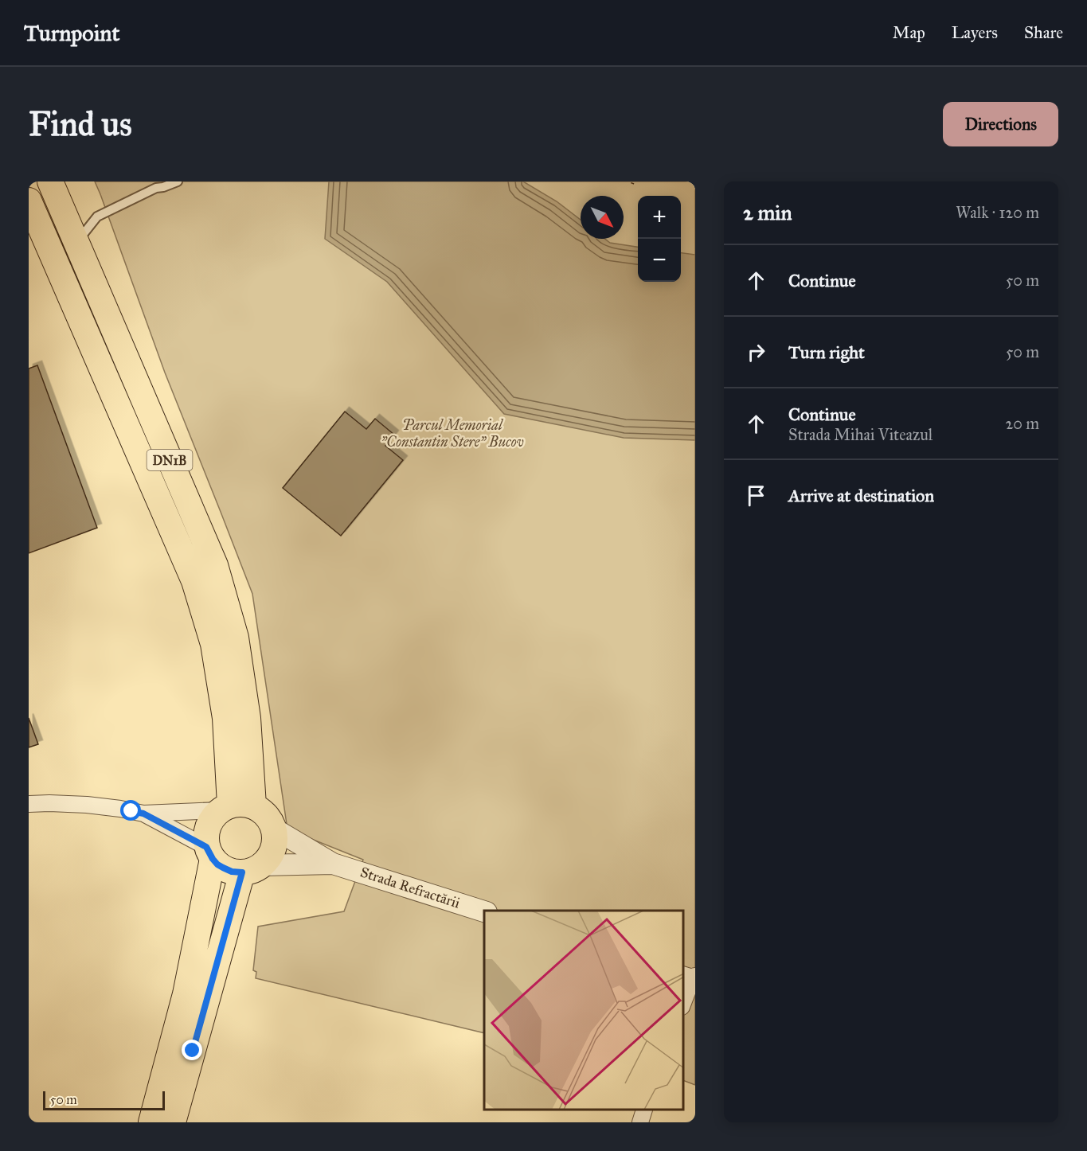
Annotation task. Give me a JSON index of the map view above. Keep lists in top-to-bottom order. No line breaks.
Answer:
{"streets":{"main road":["DN1B"],"street":["Strada Refractării"]},"crossings":[["DN1B","Strada Refractării"]],"parks":["Parcul Memorial \"Constantin Stere\" Bucov"],"scale_bar":"50 m","north":"bottom right","page":{"header":"Turnpoint","nav":["Map","Layers","Share"],"buttons":"Directions","title":"Find us","heading":["2 min","Walk · 120 m"],"map_buttons":["+","−"],"list":[["Continue","50 m"],["Turn right","50 m"],["Continue","Strada Mihai Viteazul","20 m"],"Arrive at destination"],"scale":"50 m"}}
